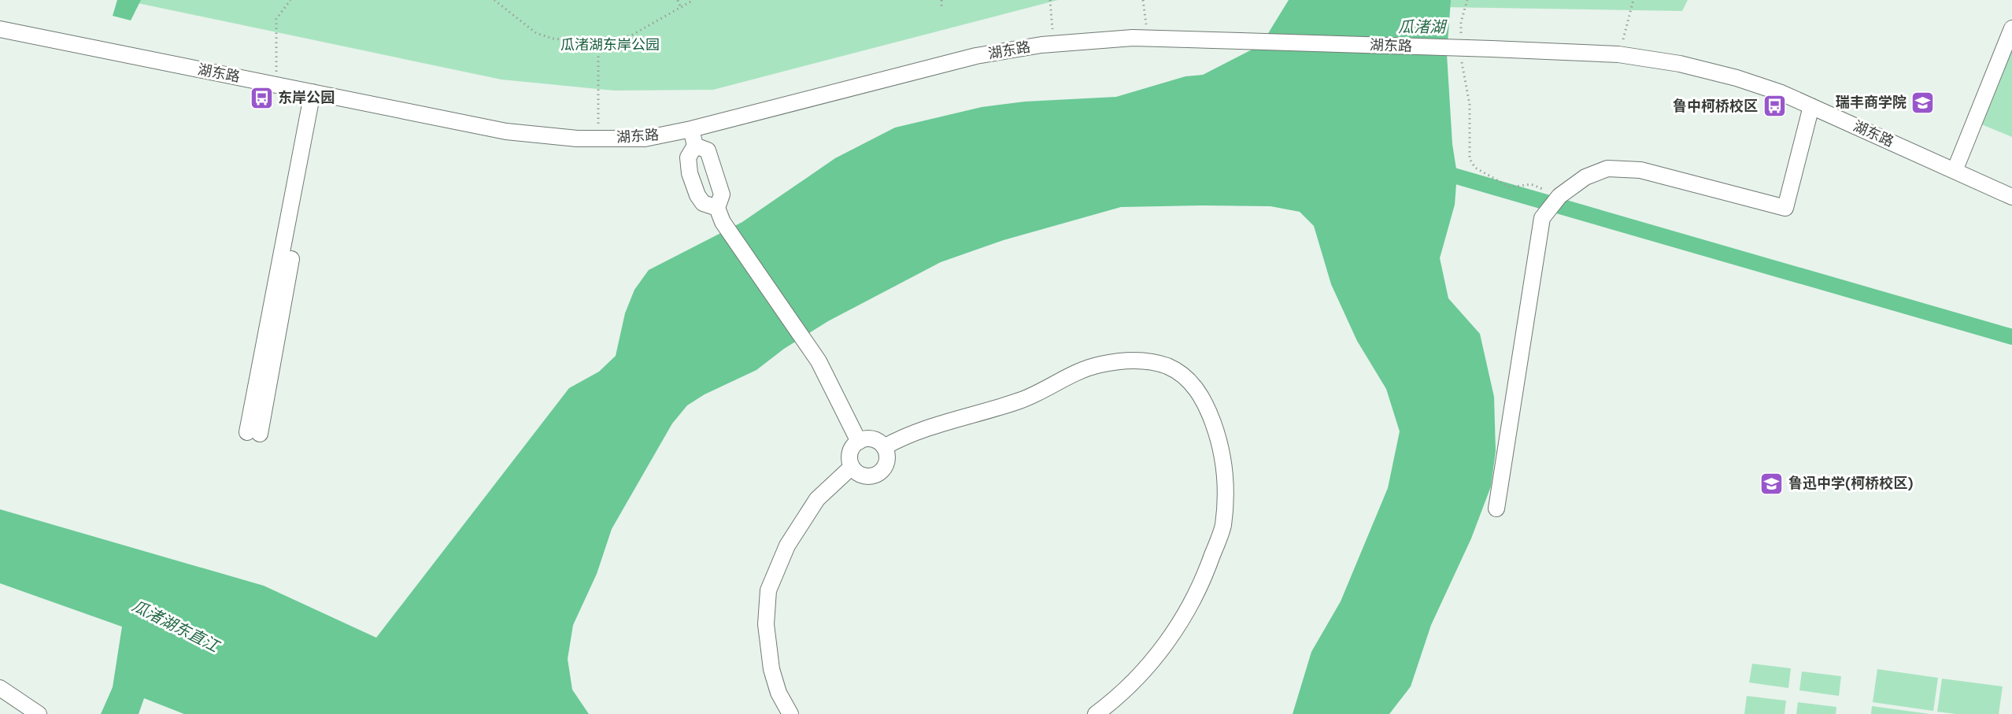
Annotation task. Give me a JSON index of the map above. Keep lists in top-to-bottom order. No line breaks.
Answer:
{"streets":{"street":["湖东路"]},"water":["瓜渚湖","瓜渚湖东直江"],"parks":["瓜渚湖东岸公园"],"places":{"bus stop":["东岸公园","鲁中柯桥校区"],"school or university":["瑞丰商学院","鲁迅中学(柯桥校区)"]}}
